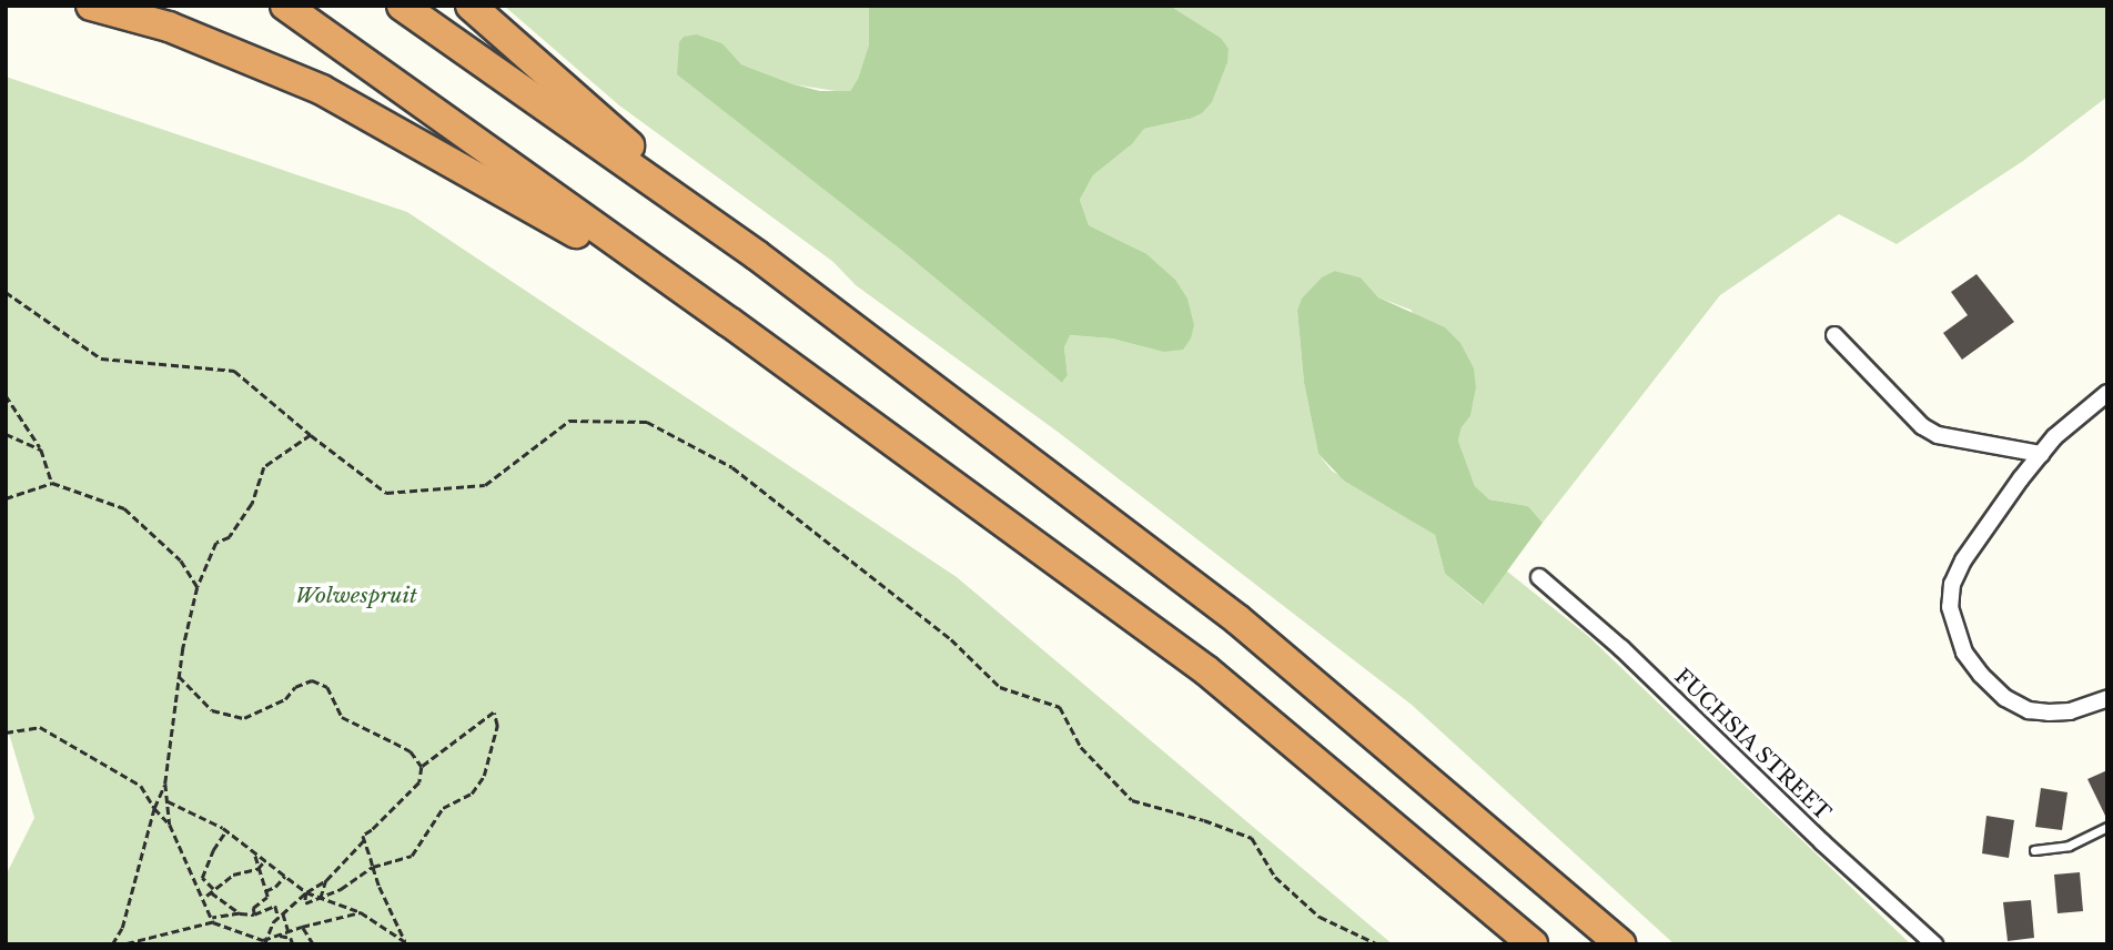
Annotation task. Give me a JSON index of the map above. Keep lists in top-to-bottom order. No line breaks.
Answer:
{"streets":{"street":["FUCHSIA STREET"]},"parks":["Wolwespruit"]}
